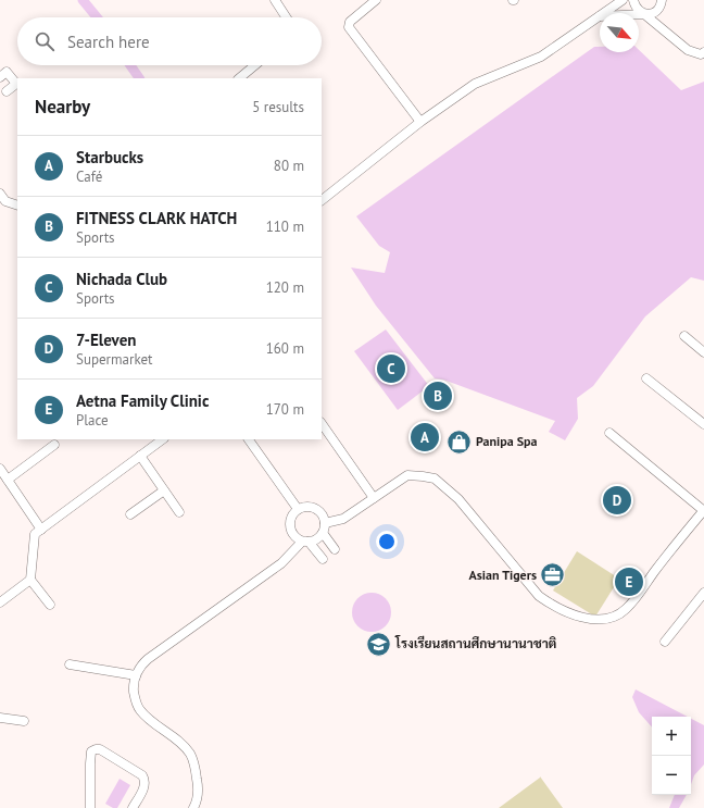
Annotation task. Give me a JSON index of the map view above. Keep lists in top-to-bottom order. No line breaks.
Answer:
{"places":{"shop":["Panipa Spa"],"office":["Asian Tigers"],"school or university":["โรงเรียนสถานศึกษานานาชาติ"]},"north":"bottom right","page":{"search":"Search here","heading":["Nearby","5 results"],"list":[{"mark":"A","name":"Starbucks","note":"Café","value":"80 m"},{"mark":"B","name":"FITNESS CLARK HATCH","note":"Sports","value":"110 m"},{"mark":"C","name":"Nichada Club","note":"Sports","value":"120 m"},{"mark":"D","name":"7-Eleven","note":"Supermarket","value":"160 m"},{"mark":"E","name":"Aetna Family Clinic","note":"Place","value":"170 m"}],"pins":["C","B","A","D","E"],"map_buttons":["+","−"]}}
